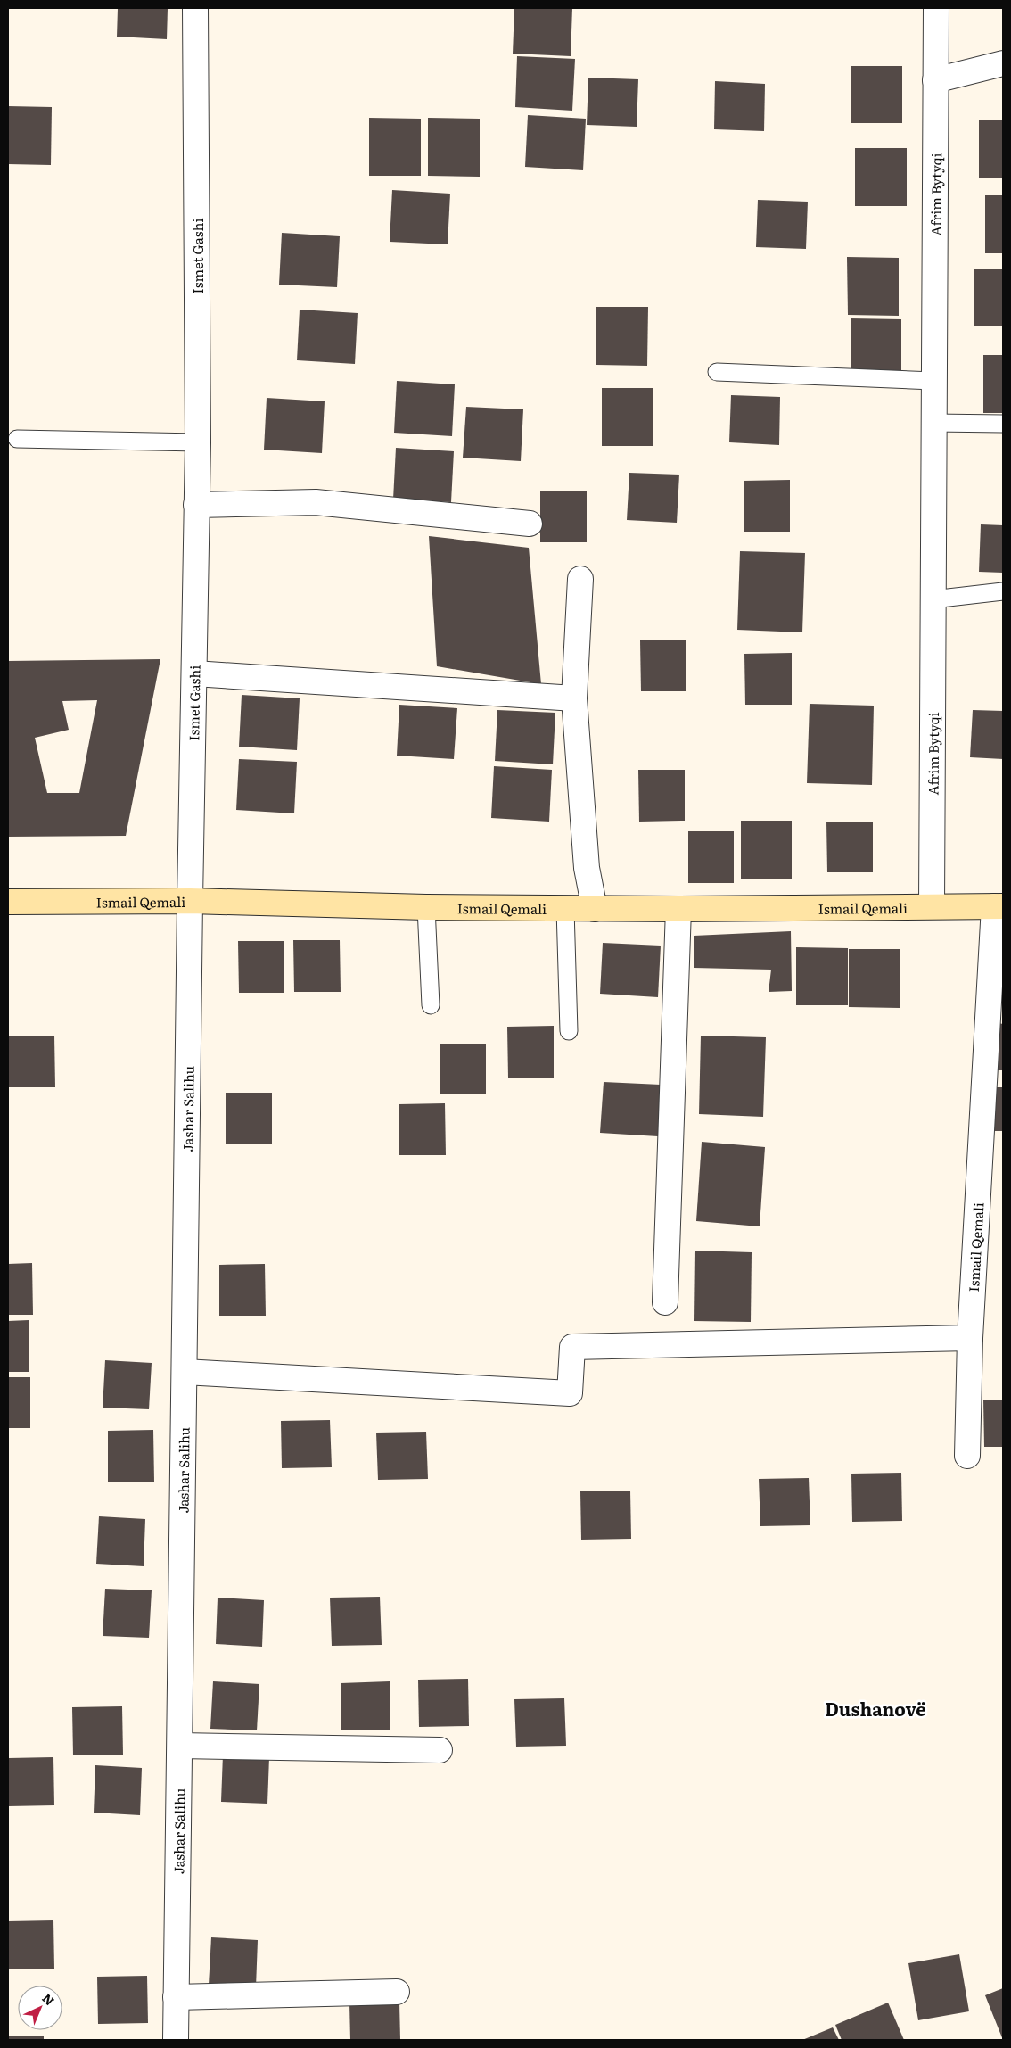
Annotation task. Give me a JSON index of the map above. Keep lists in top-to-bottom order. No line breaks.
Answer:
{"streets":{"street":["Afrim Bytyqi","Ismet Gashi","Ismail Qemali","Jashar Salihu"]},"crossings":[["Afrim Bytyqi","Ismail Qemali"],["Ismet Gashi","Ismail Qemali"],["Ismet Gashi","Jashar Salihu"],["Ismail Qemali","Jashar Salihu"]],"districts":["Dushanovë"],"north":"top right"}
